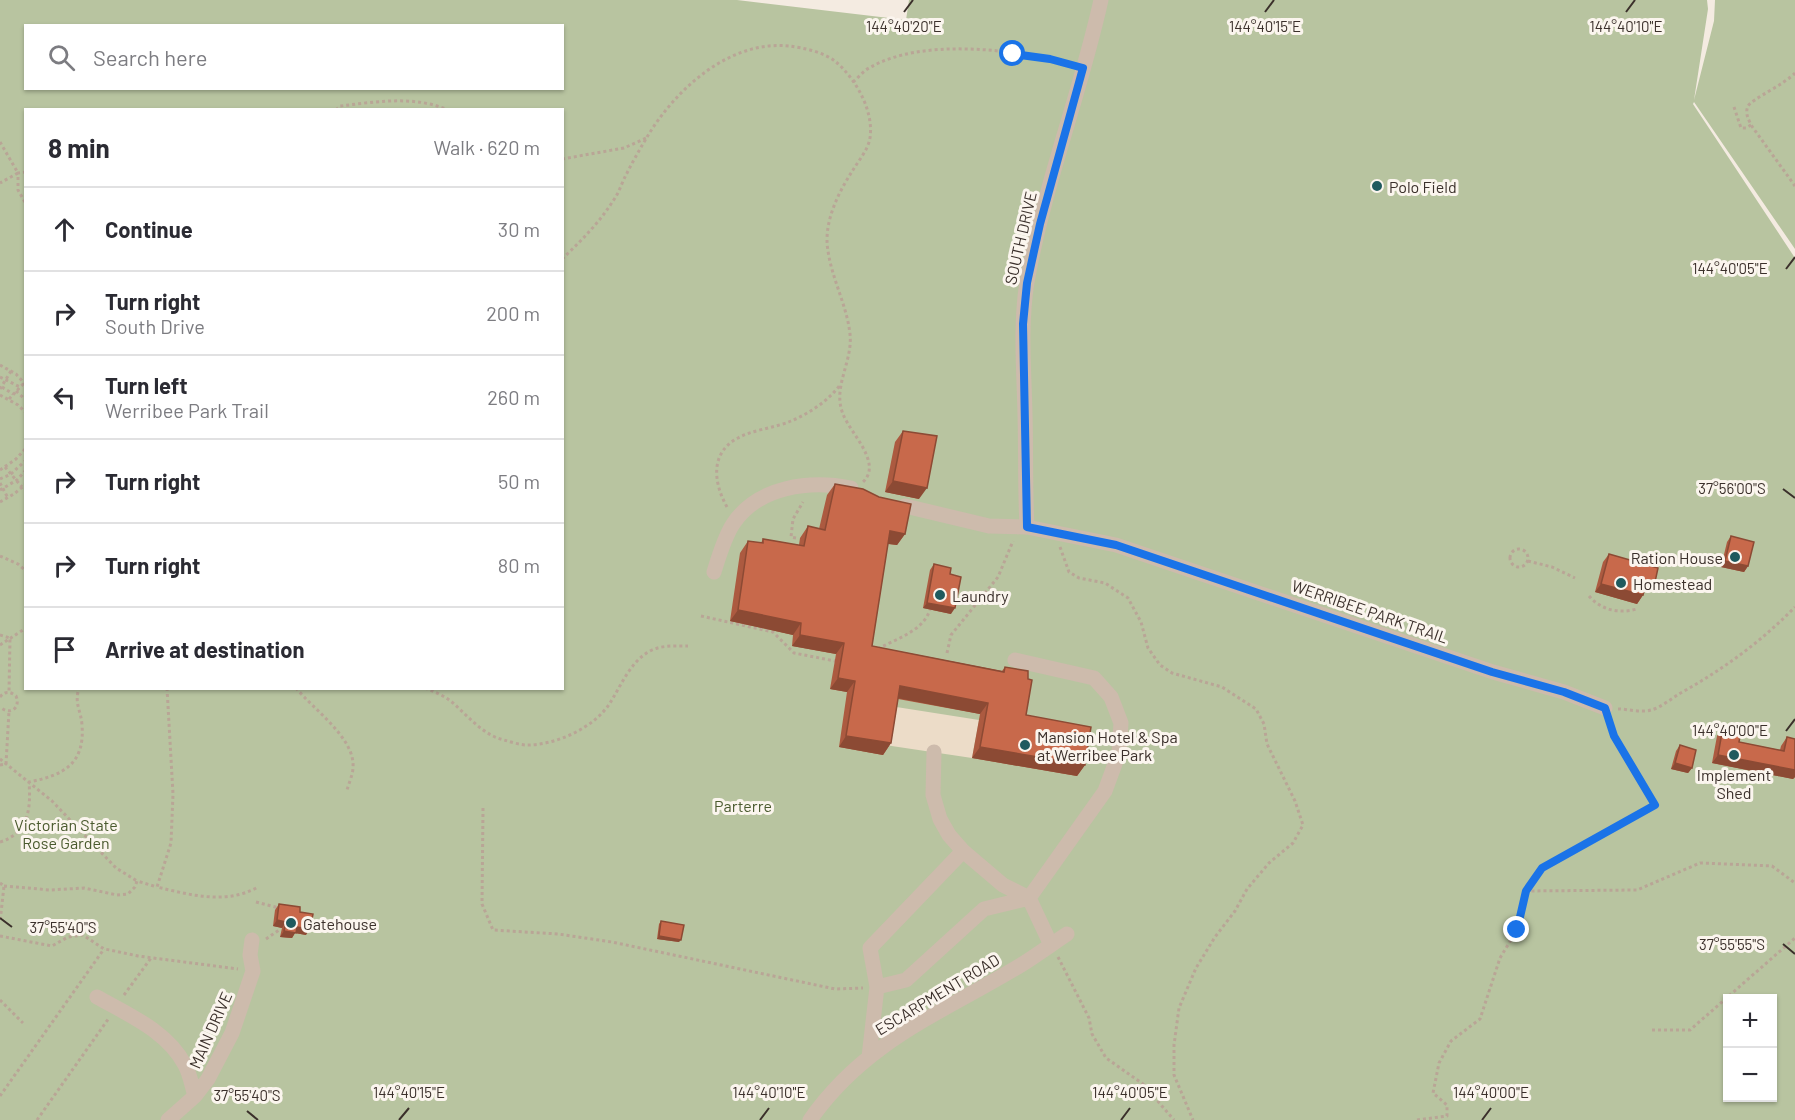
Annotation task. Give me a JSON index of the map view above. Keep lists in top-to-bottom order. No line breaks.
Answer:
{"streets":{"street":["SOUTH DRIVE","WERRIBEE PARK TRAIL","ESCARPMENT ROAD","MAIN DRIVE"]},"crossings":[["SOUTH DRIVE","WERRIBEE PARK TRAIL"]],"parks":["Parterre","Victorian State Rose Garden"],"places":["Polo Field","Ration House","Homestead","Laundry","Mansion Hotel & Spa at Werribee Park","Implement Shed","Gatehouse"],"page":{"search":"Search here","heading":["8 min","Walk · 620 m"],"list":[["Continue","30 m"],["Turn right","South Drive","200 m"],["Turn left","Werribee Park Trail","260 m"],["Turn right","50 m"],["Turn right","80 m"],"Arrive at destination"],"map_buttons":["+","−"]},"coordinates":["144°40'20\"E","144°40'15\"E","144°40'10\"E","144°40'05\"E","37°56'00\"S","144°40'00\"E","37°55'40\"S","37°55'55\"S"]}
